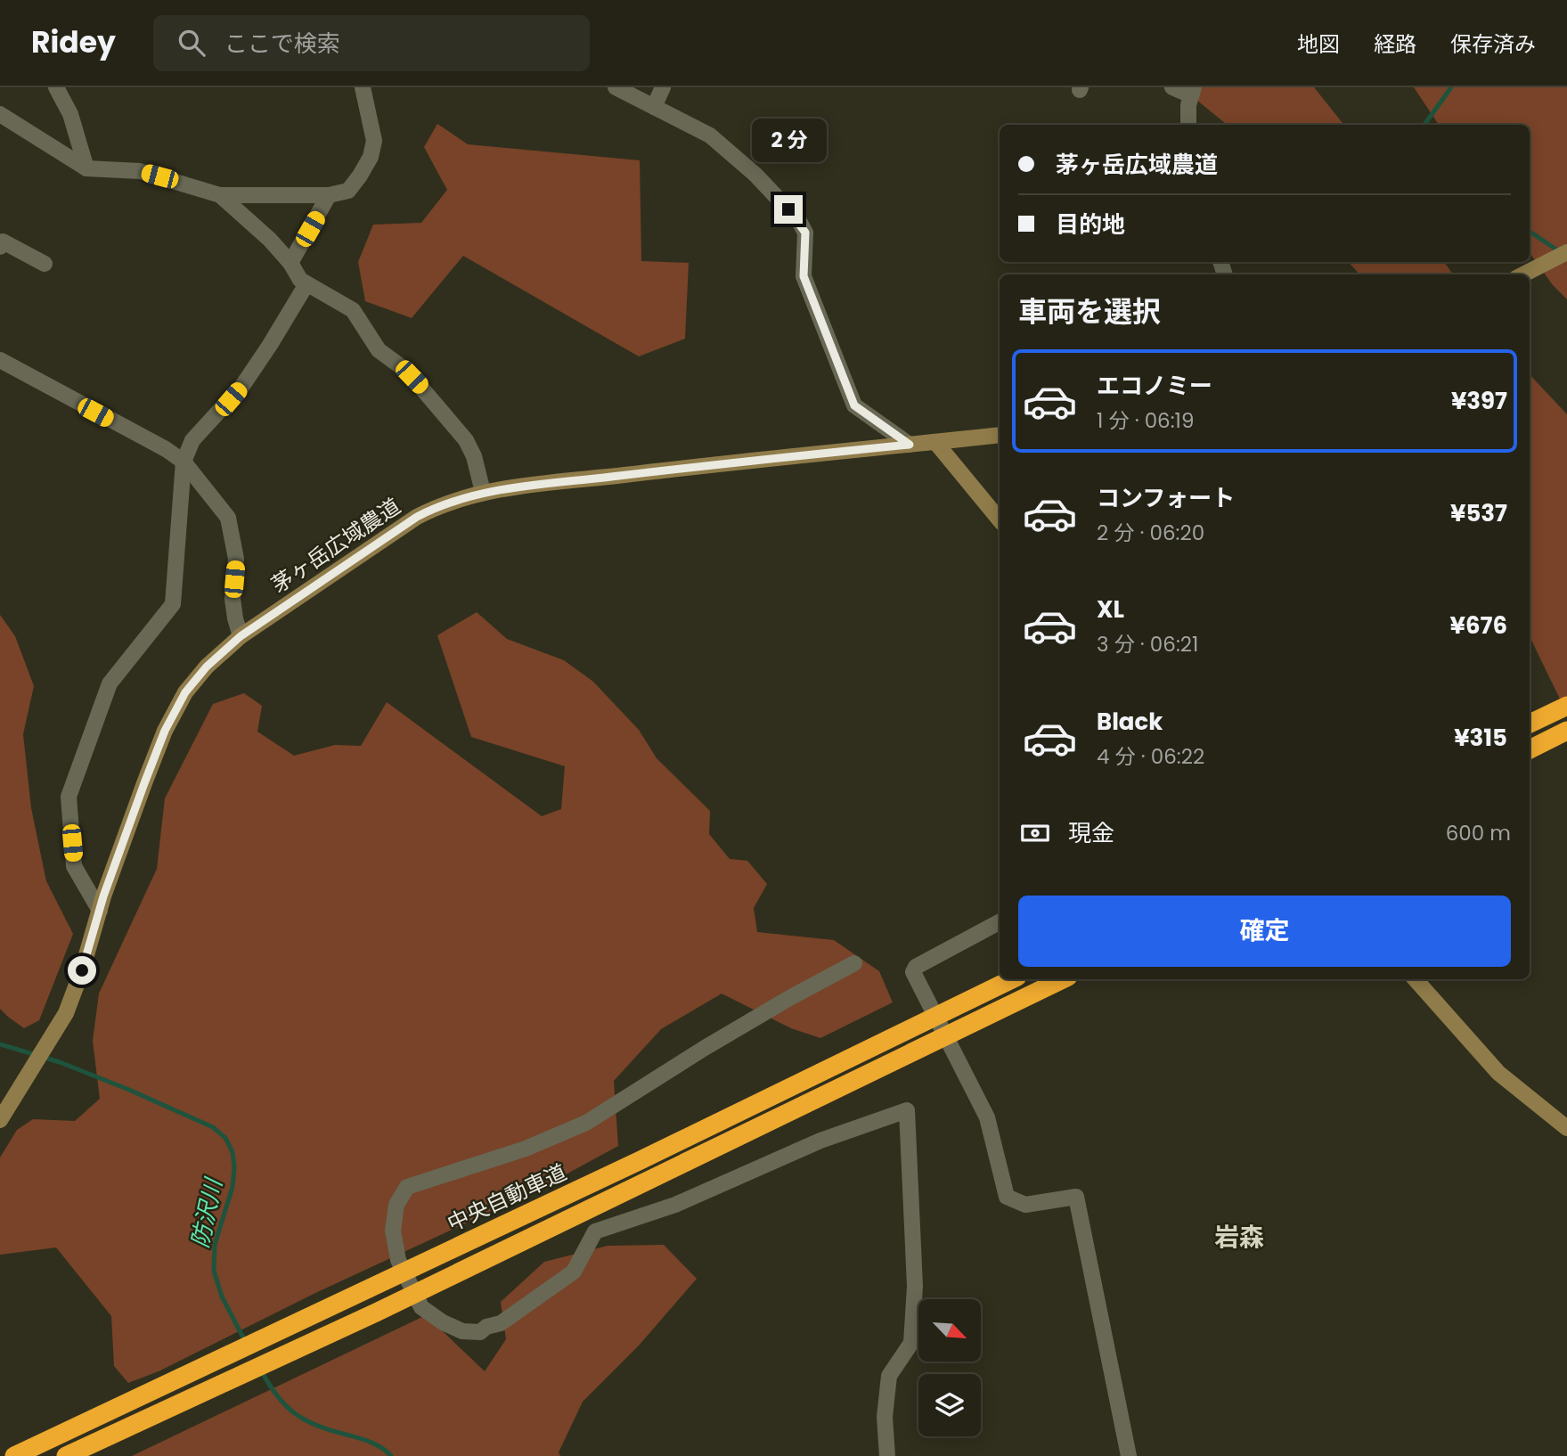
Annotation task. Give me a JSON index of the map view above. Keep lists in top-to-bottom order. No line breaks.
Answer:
{"streets":{"highway":["中央自動車道"],"street":["茅ヶ岳広域農道"]},"districts":["岩森"],"water":["防沢川"],"north":"bottom right","page":{"header":"Ridey","search":"ここで検索","nav":["地図","経路","保存済み"],"bubble":"2 分","banner":["茅ヶ岳広域農道","目的地"],"heading":"車両を選択","list":[{"name":"エコノミー","note":"1 分 · 06:19","value":"¥397"},{"name":"コンフォート","note":"2 分 · 06:20","value":"¥537"},{"name":"XL","note":"3 分 · 06:21","value":"¥676"},{"name":"Black","note":"4 分 · 06:22","value":"¥315"}],"pay":["現金","600 m"],"buttons":"確定"}}
